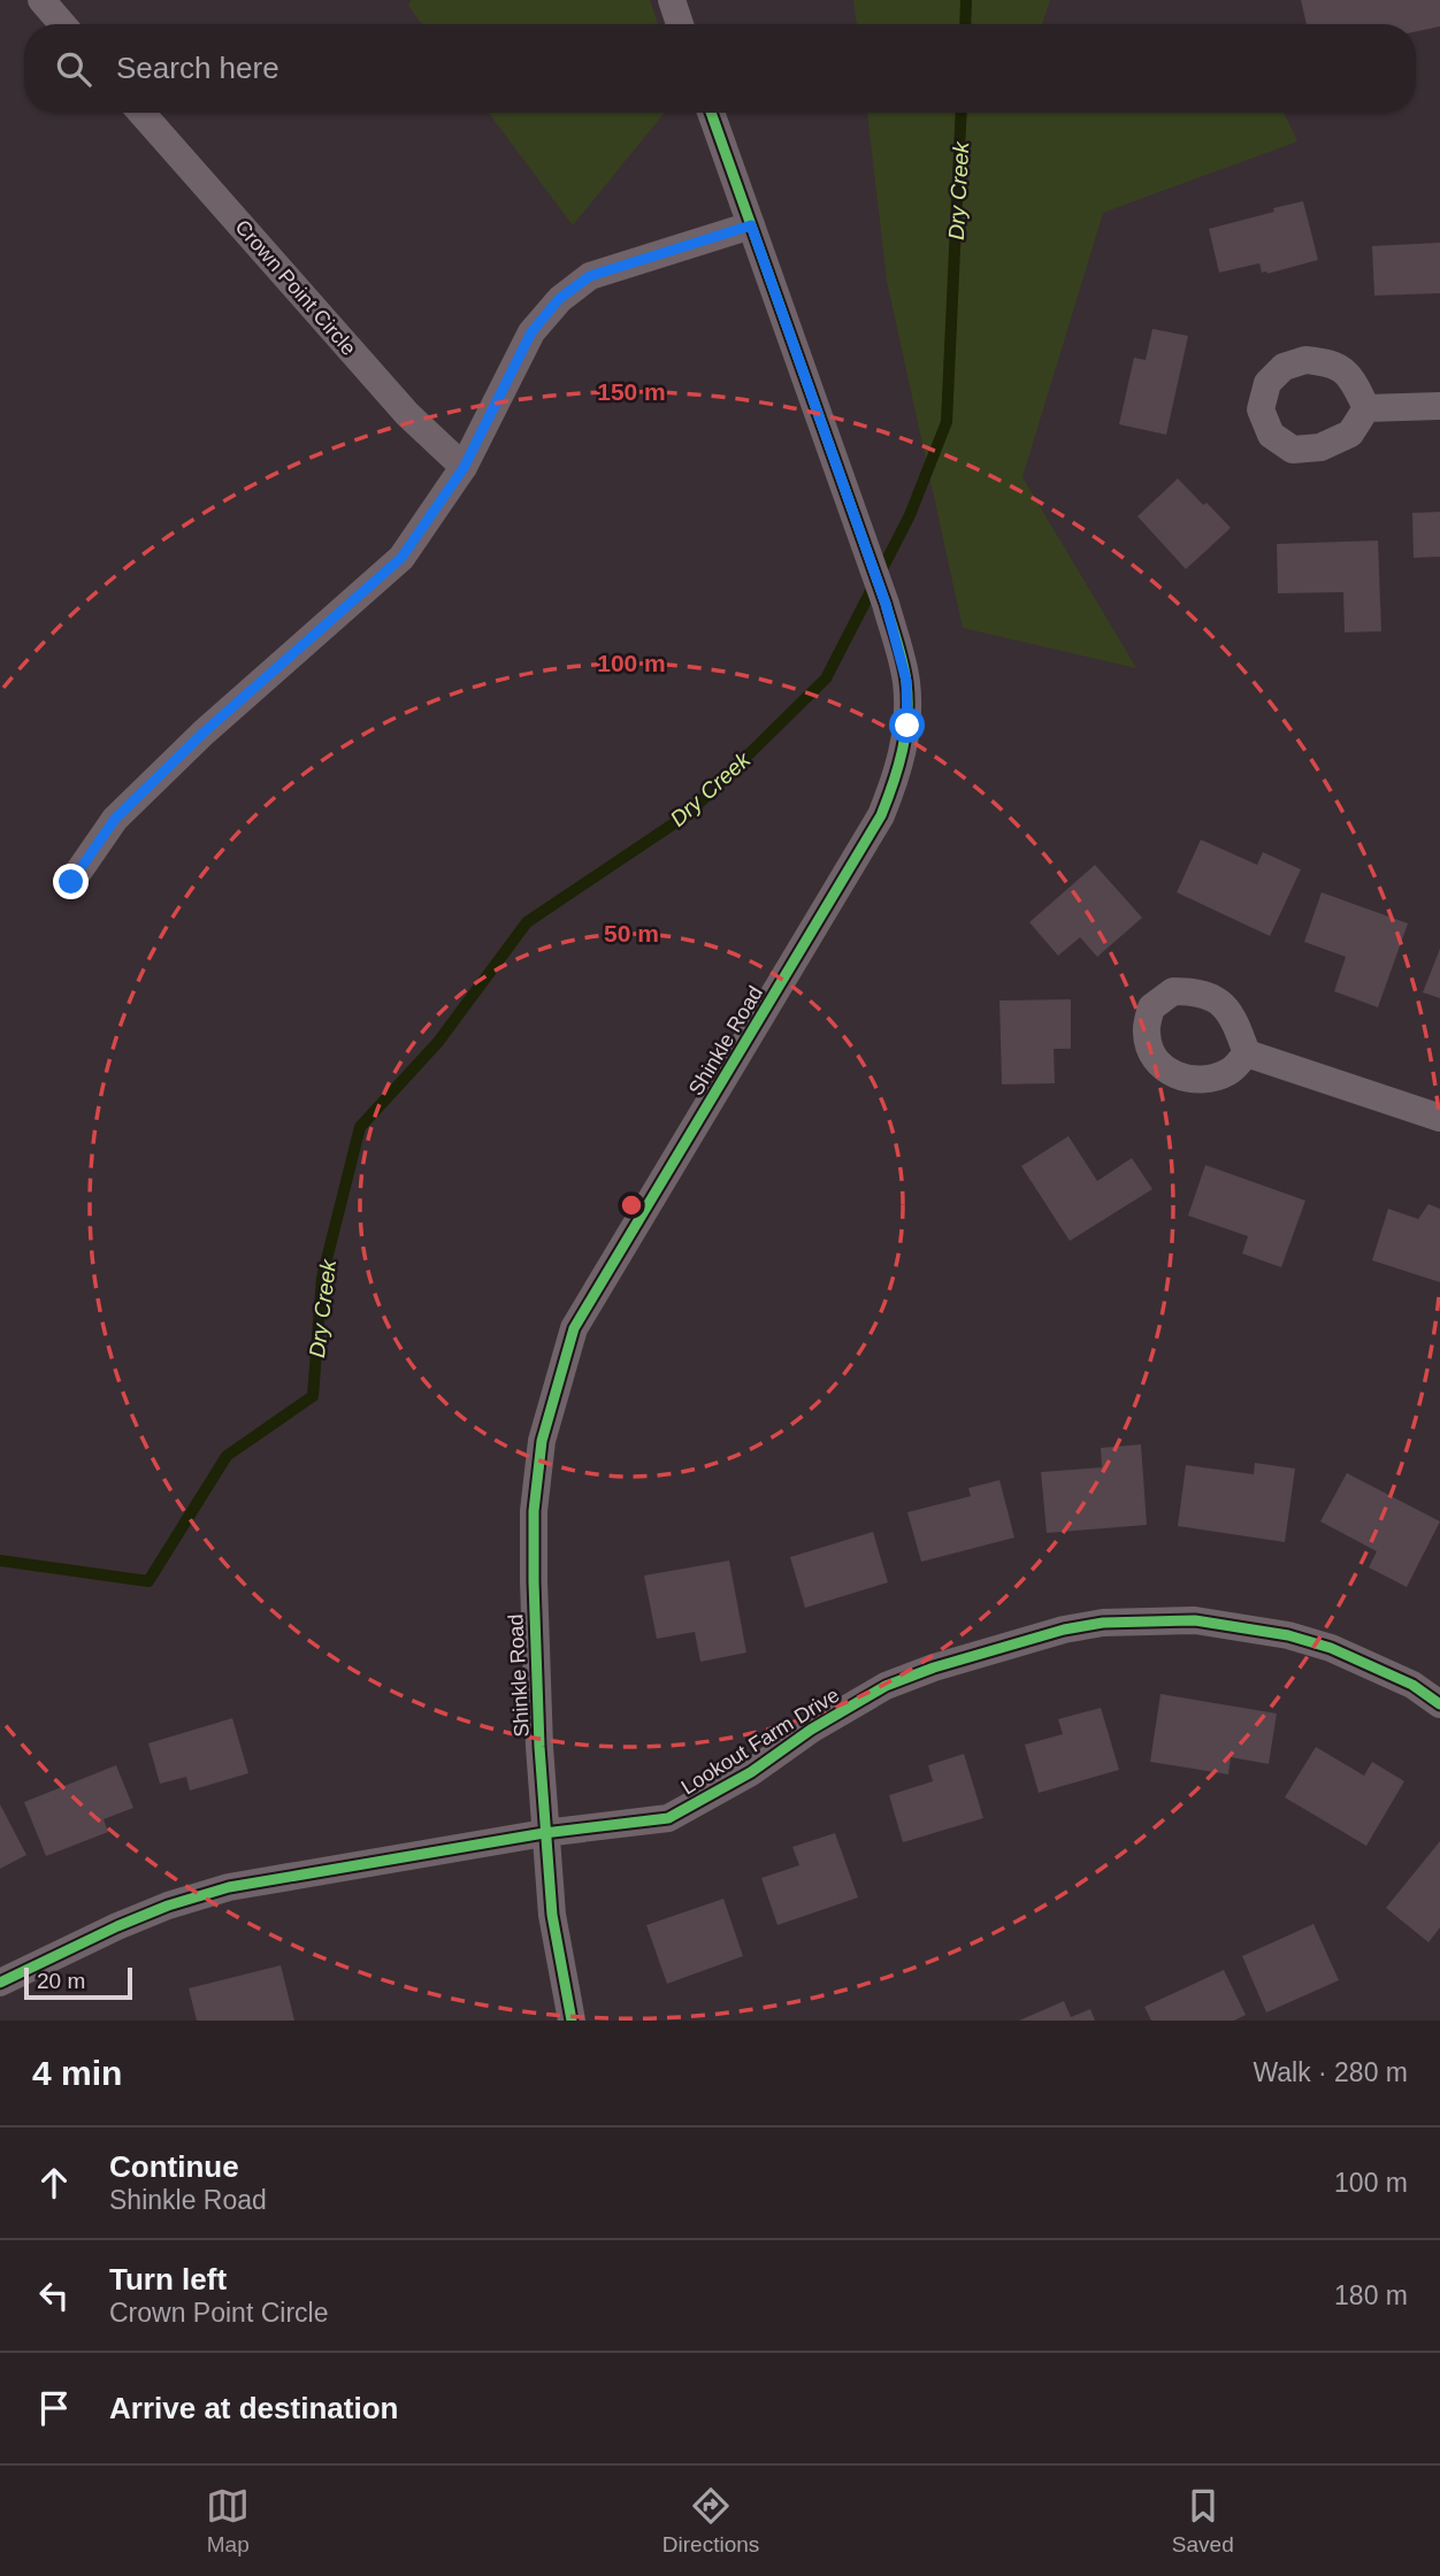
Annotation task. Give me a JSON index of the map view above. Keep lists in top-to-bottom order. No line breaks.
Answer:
{"streets":{"street":["Crown Point Circle","Shinkle Road","Lookout Farm Drive"]},"crossings":[["Shinkle Road","Lookout Farm Drive"]],"water":["Dry Creek"],"scale_bar":"20 m","page":{"search":"Search here","scale":"20 m","heading":["4 min","Walk · 280 m"],"list":[["Continue","Shinkle Road","100 m"],["Turn left","Crown Point Circle","180 m"],"Arrive at destination"],"nav":["Map","Directions","Saved"]},"rings":["150 m","100 m","50 m"]}
